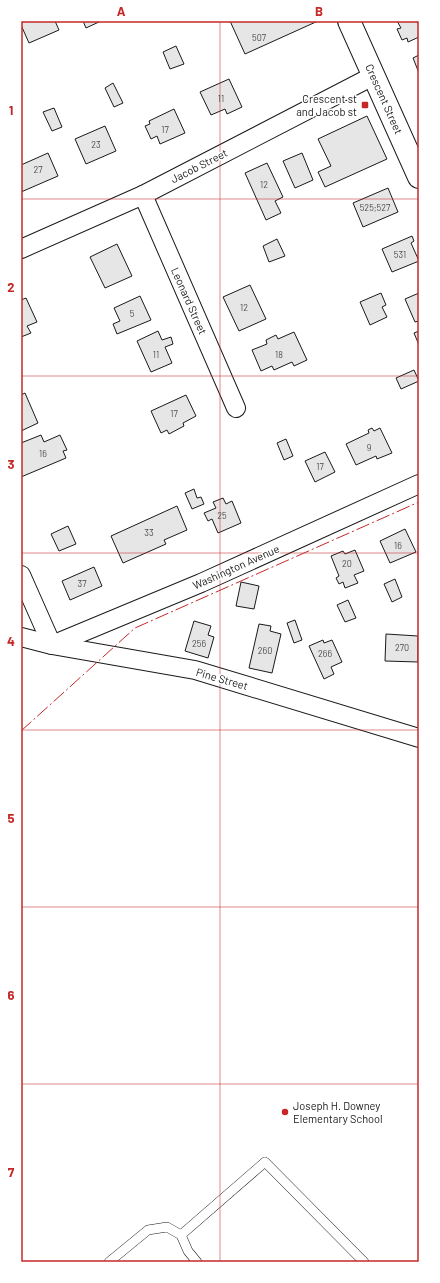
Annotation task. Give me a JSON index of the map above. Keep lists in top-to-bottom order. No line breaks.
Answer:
{"streets":{"main road":["Crescent Street"],"street":["Jacob Street","Leonard Street","Washington Avenue","Pine Street"]},"crossings":[["Crescent Street","Jacob Street"],["Jacob Street","Leonard Street"],["Washington Avenue","Pine Street"]],"places":{"transit":["Crescent st and Jacob st"],"other":["Joseph H. Downey Elementary School"]},"house_numbers":["507","11","17","23","27","12","525;527","531","12","5","11","18","17","9","16","17","25","33","16","20","37","256","270","260","266"],"grid":{"columns":["A","B"],"rows":["1","2","3","4","5","6","7"]}}
